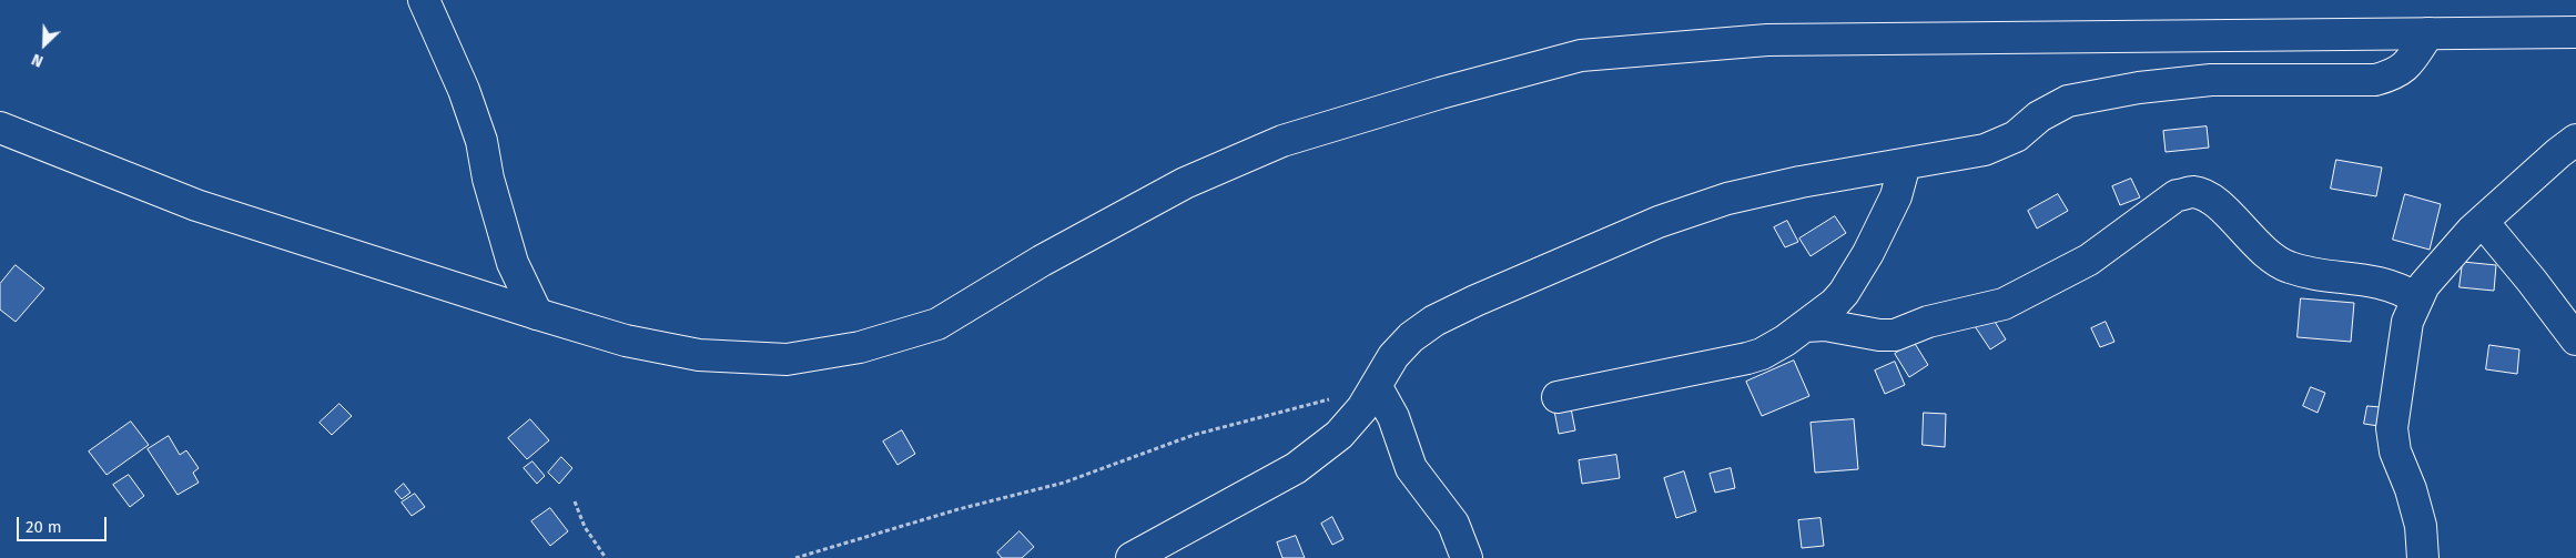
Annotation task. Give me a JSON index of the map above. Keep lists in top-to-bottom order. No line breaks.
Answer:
{"scale_bar":"20 m","north":"bottom left"}
